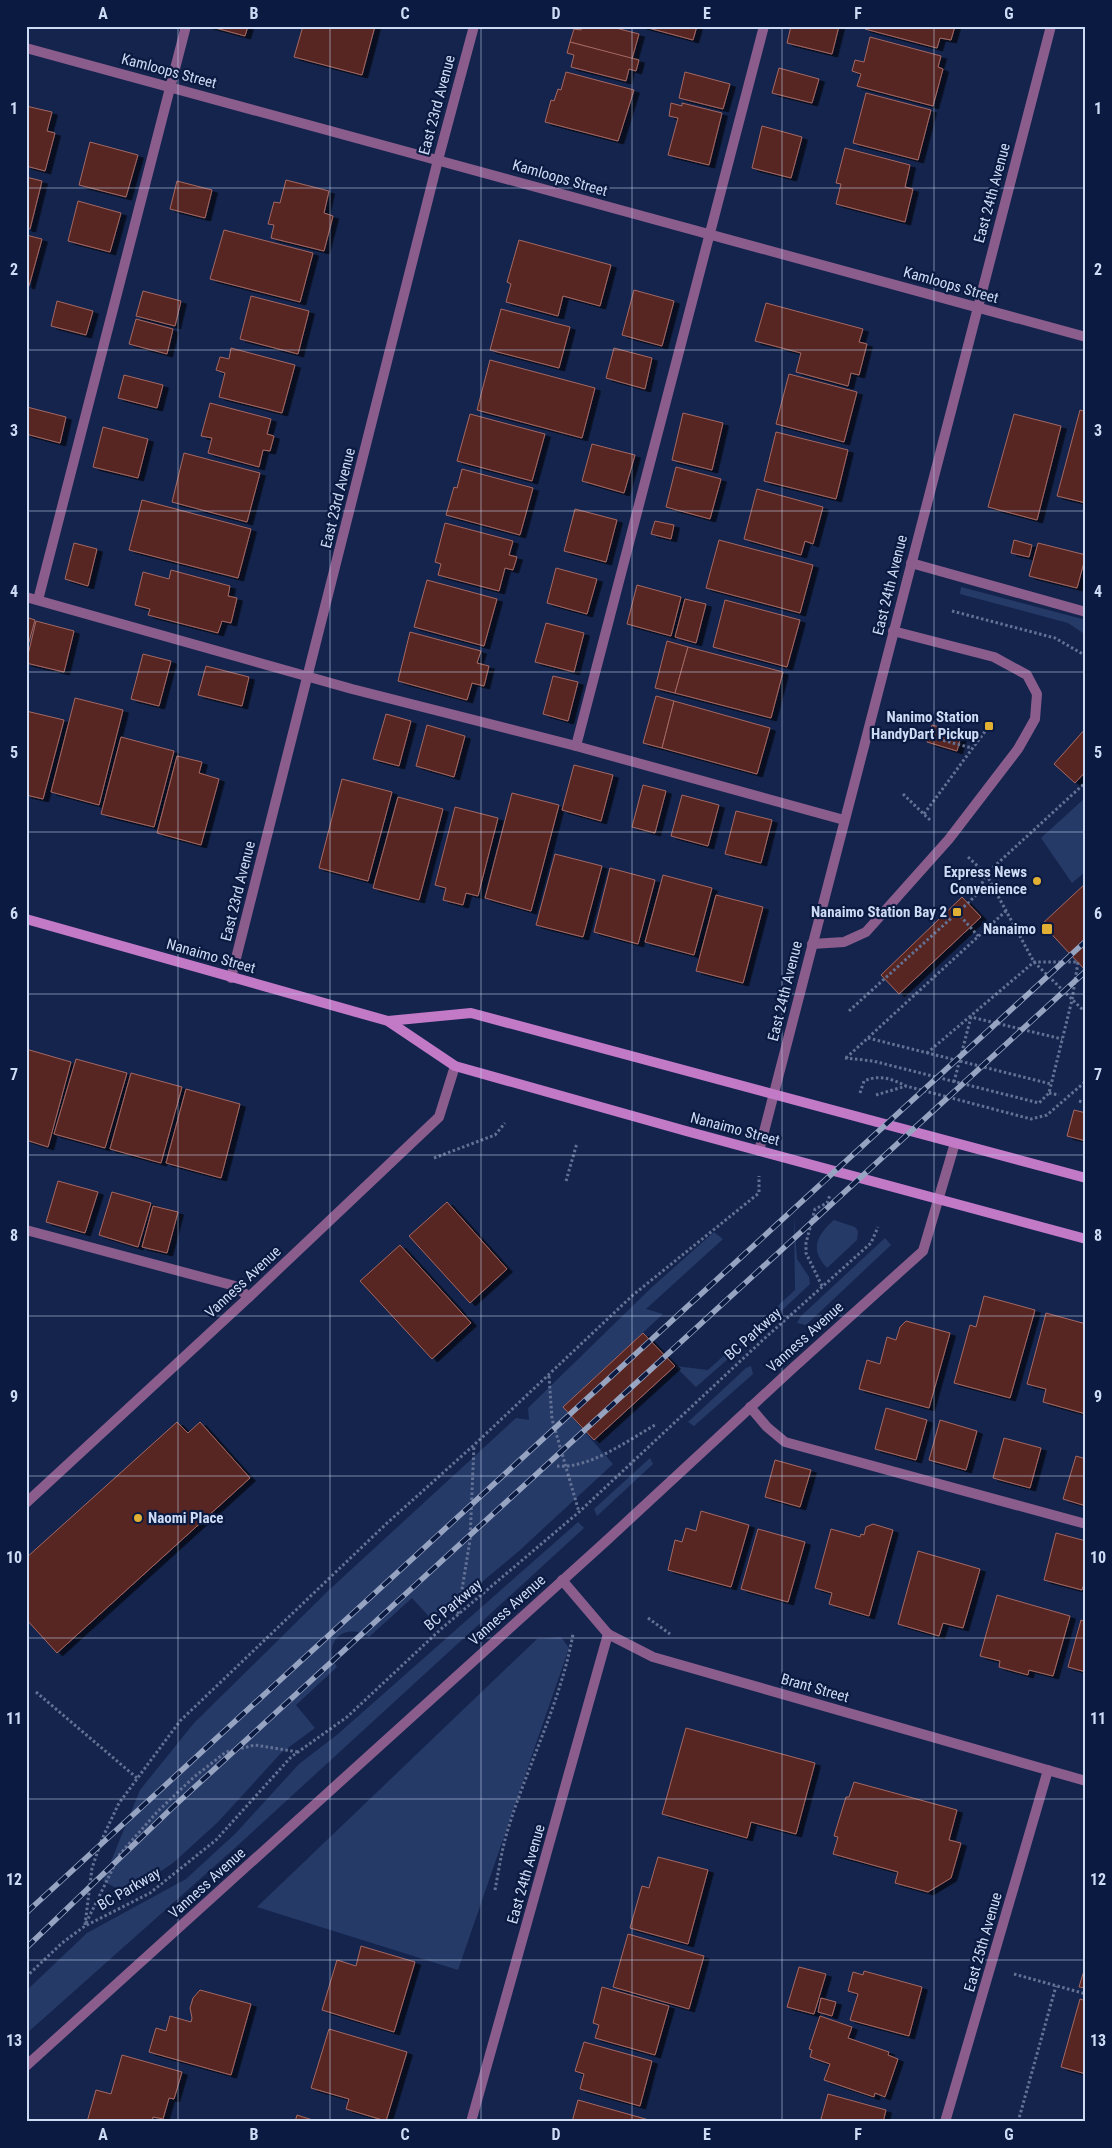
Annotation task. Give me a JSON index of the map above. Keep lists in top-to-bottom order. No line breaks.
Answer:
{"streets":{"main road":["Nanaimo Street"],"street":["Kamloops Street","East 23rd Avenue","East 24th Avenue","Vanness Avenue","Brant Street","East 25th Avenue"],"path":["BC Parkway"]},"crossings":[["Kamloops Street","East 23rd Avenue"],["Kamloops Street","East 24th Avenue"],["East 23rd Avenue","Nanaimo Street"],["East 24th Avenue","Nanaimo Street"],["East 24th Avenue","Brant Street"],["Nanaimo Street","Vanness Avenue"],["Vanness Avenue","Brant Street"],["Brant Street","East 25th Avenue"]],"places":{"transit":["Nanimo Station HandyDart Pickup","Nanaimo Station Bay 2","Nanaimo"],"other":["Express News Convenience","Naomi Place"]},"grid":{"columns":["A","B","C","D","E","F","G"],"rows":["1","2","3","4","5","6","7","8","9","10","11","12","13"]}}
